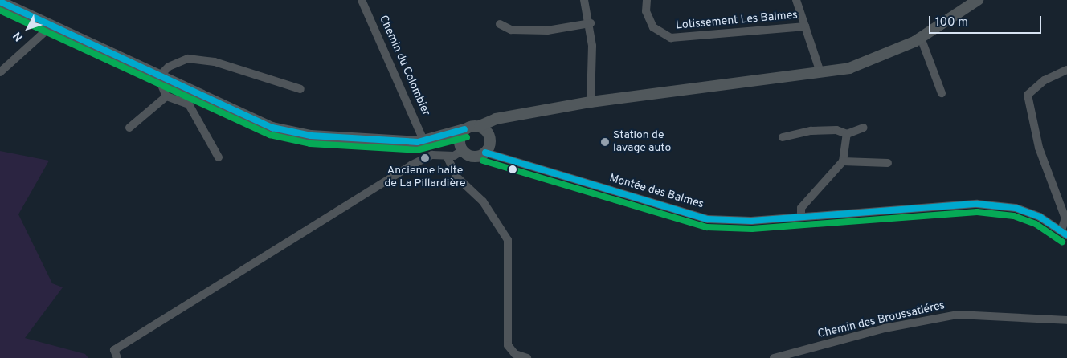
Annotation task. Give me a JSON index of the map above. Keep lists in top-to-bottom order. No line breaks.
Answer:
{"streets":{"street":["Lotissement Les Balmes","Chemin du Colombier","Montée des Balmes","Chemin des Broussatiéres"]},"places":["Station de lavage auto","Ancienne halte de La Pillardière"],"scale_bar":"100 m","north":"bottom left"}
